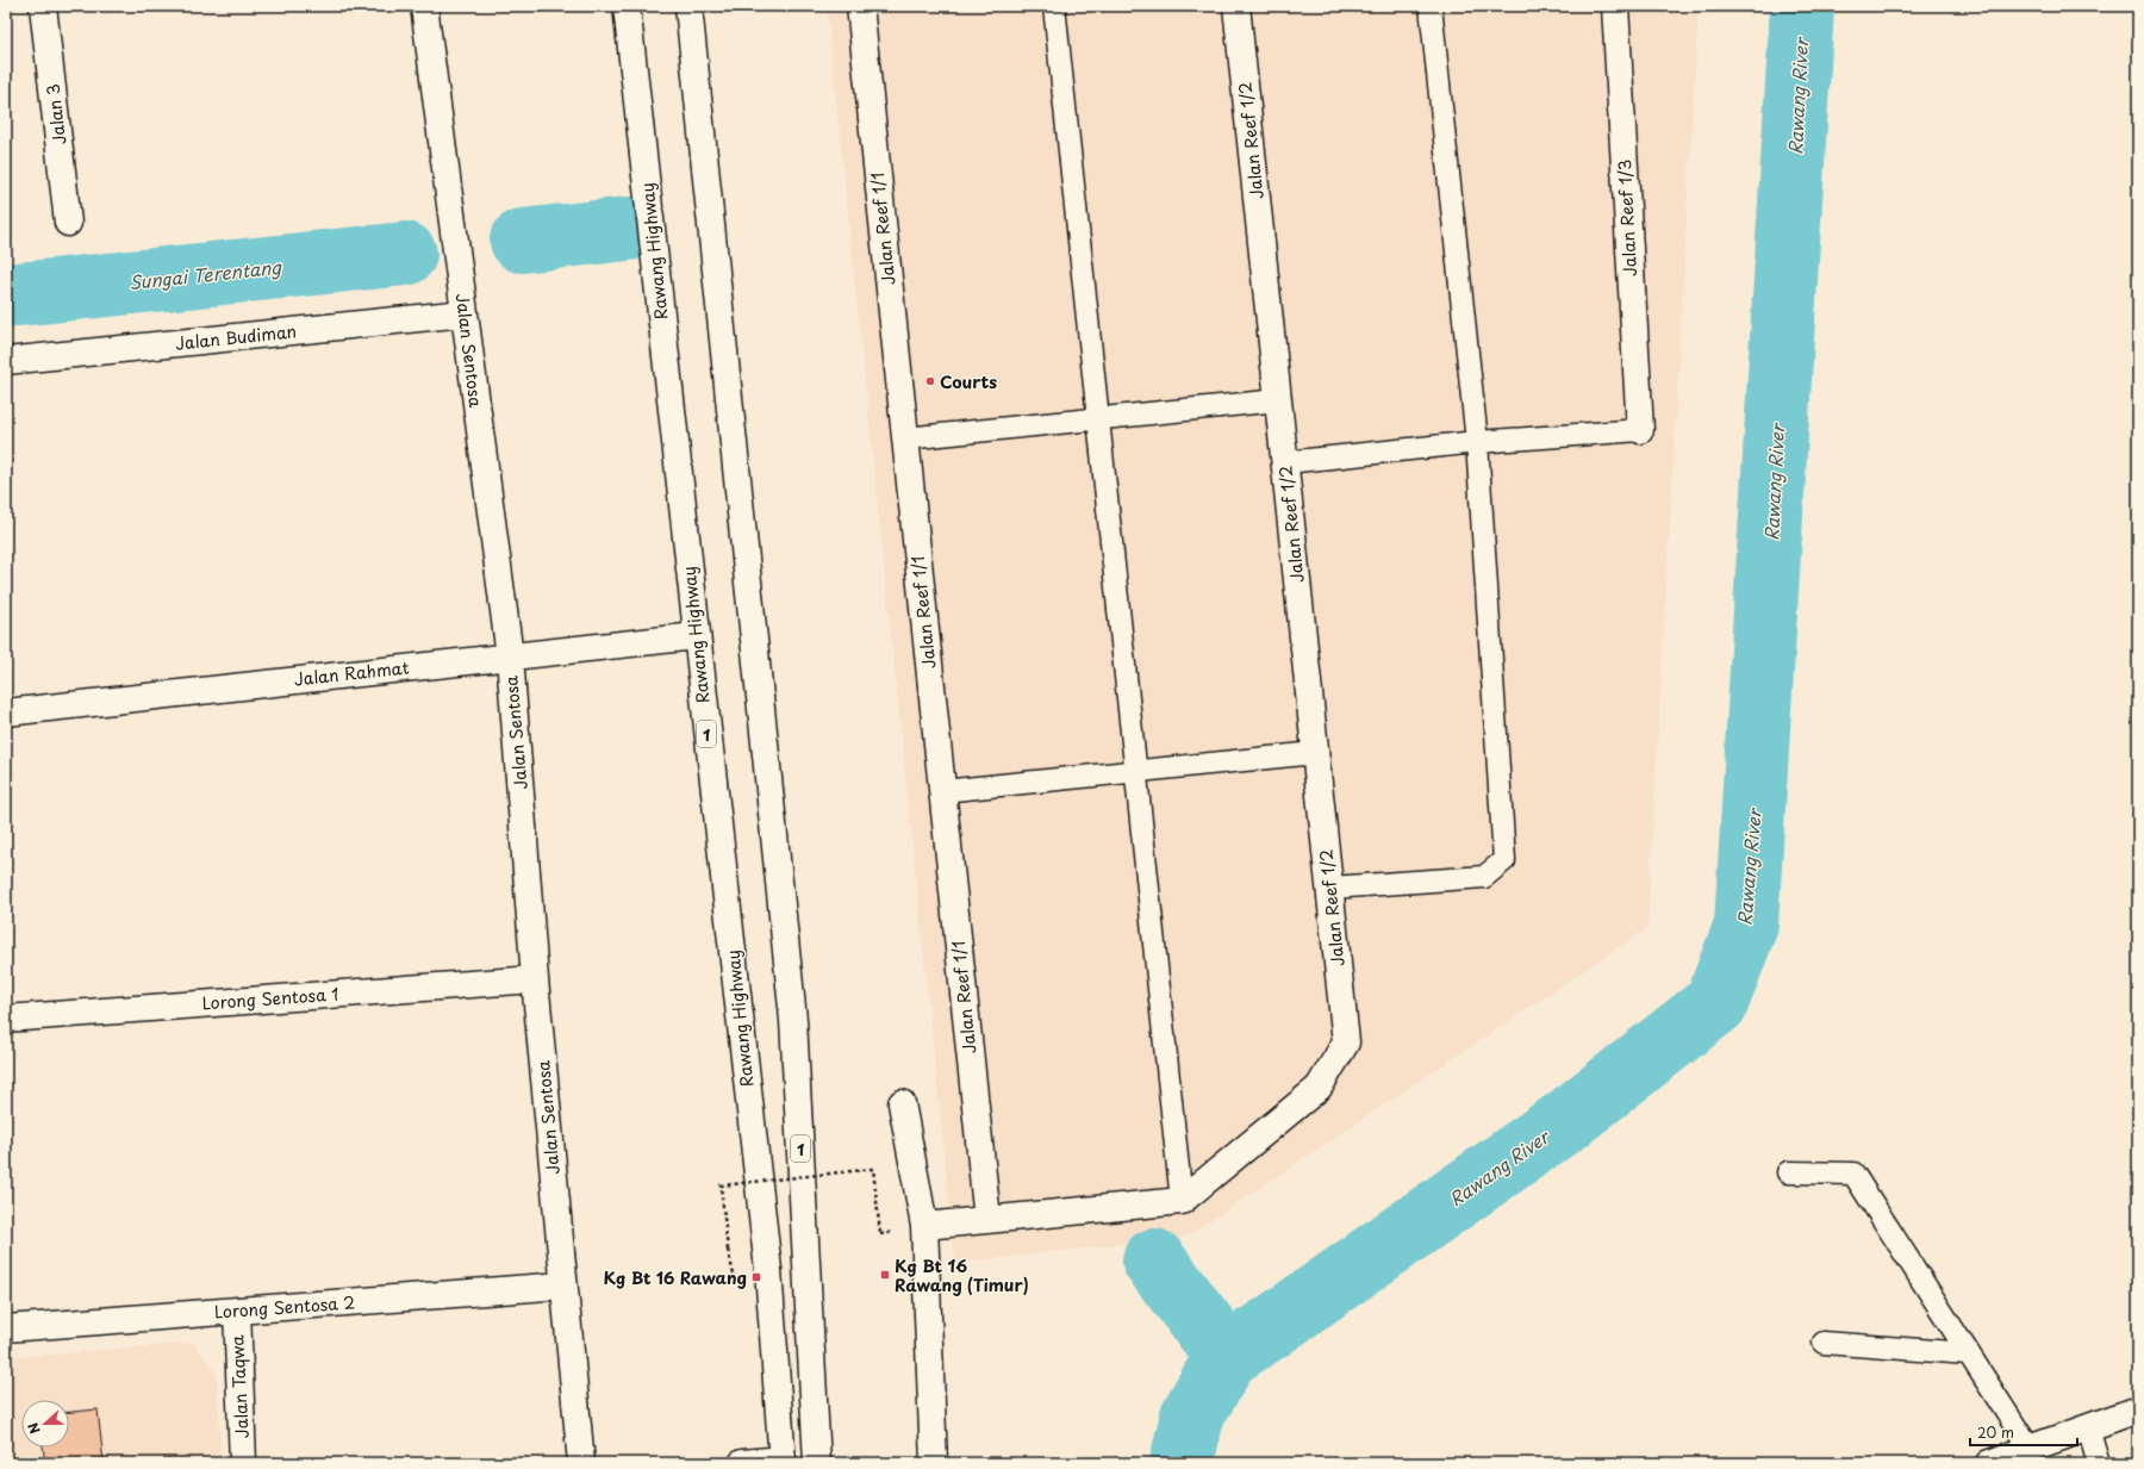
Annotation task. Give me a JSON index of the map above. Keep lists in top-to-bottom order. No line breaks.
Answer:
{"streets":{"street":["Jalan 3","Jalan Reef 1/2","Jalan Reef 1/3","Jalan Reef 1/1","Rawang Highway","Jalan Budiman","Jalan Sentosa","Jalan Rahmat","1","Lorong Sentosa 1","Lorong Sentosa 2","Jalan Taqwa"]},"crossings":[["Rawang Highway","Jalan Rahmat"],["Jalan Budiman","Jalan Sentosa"],["Jalan Sentosa","Jalan Rahmat"],["Jalan Sentosa","Lorong Sentosa 1"],["Jalan Sentosa","Lorong Sentosa 2"],["Lorong Sentosa 2","Jalan Taqwa"]],"water":["Rawang River","Sungai Terentang"],"places":{"other":["Courts"],"transit":["Kg Bt 16 Rawang (Timur)","Kg Bt 16 Rawang"]},"scale_bar":"20 m","north":"left"}
